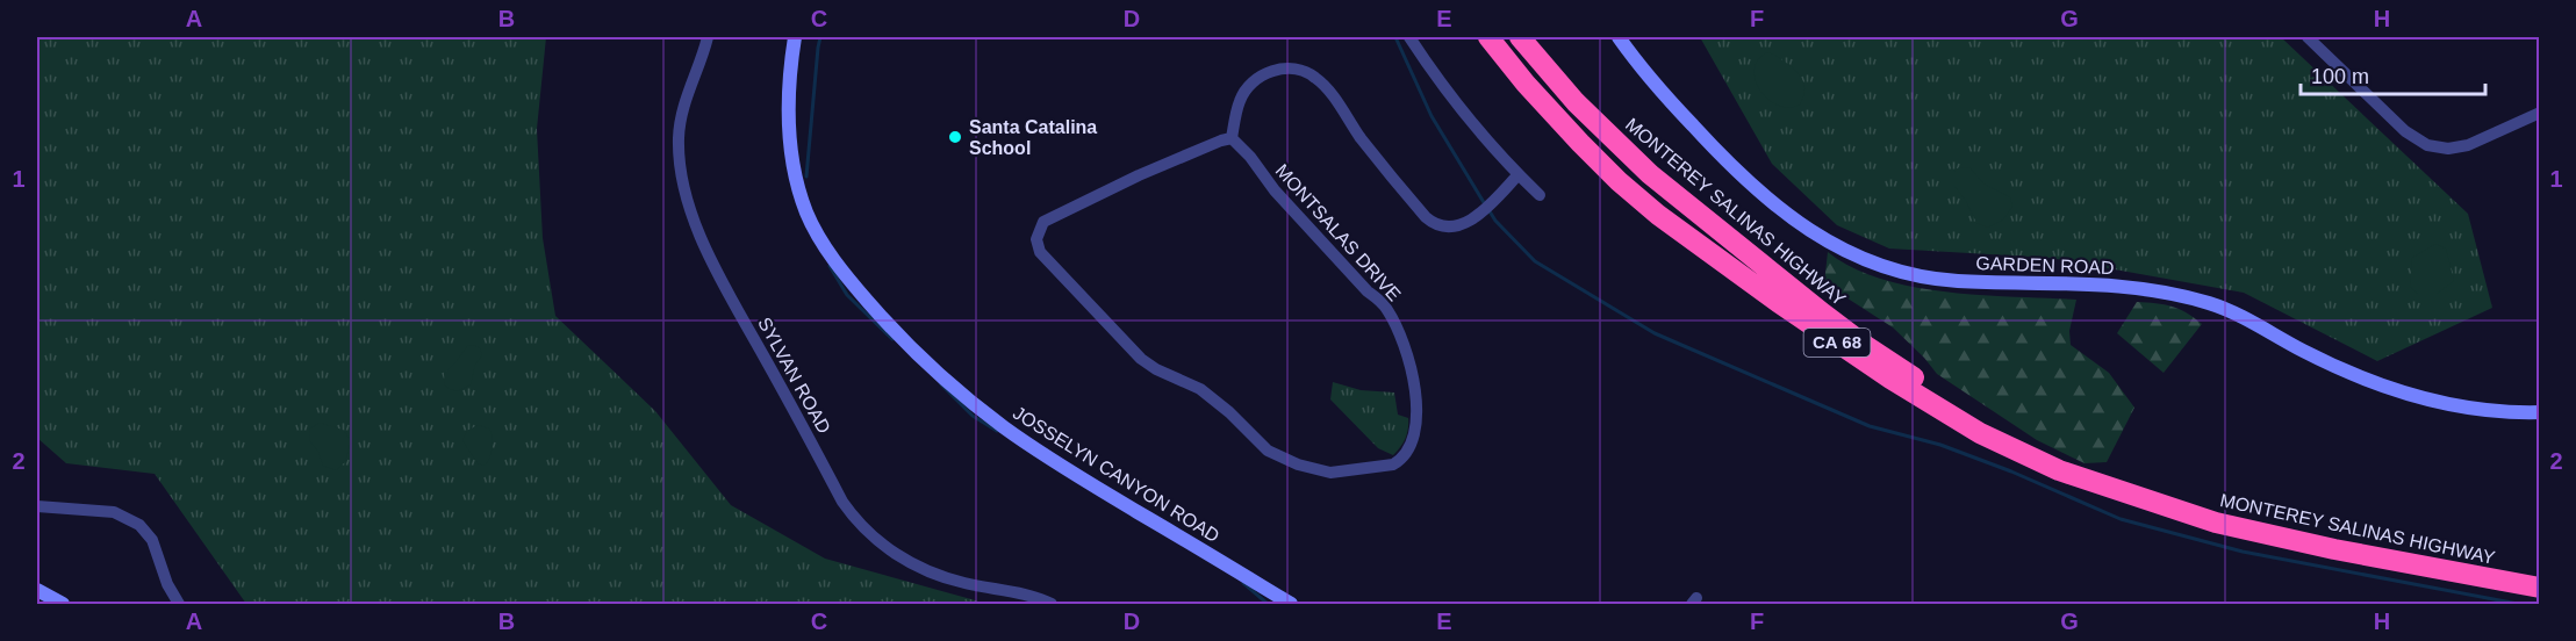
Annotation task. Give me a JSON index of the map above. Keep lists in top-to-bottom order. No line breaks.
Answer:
{"streets":{"highway":["MONTEREY SALINAS HIGHWAY","CA 68"],"street":["MONTSALAS DRIVE","GARDEN ROAD","SYLVAN ROAD","JOSSELYN CANYON ROAD"]},"places":["Santa Catalina School"],"scale_bar":"100 m","grid":{"columns":["A","B","C","D","E","F","G","H"],"rows":["1","2"]}}
